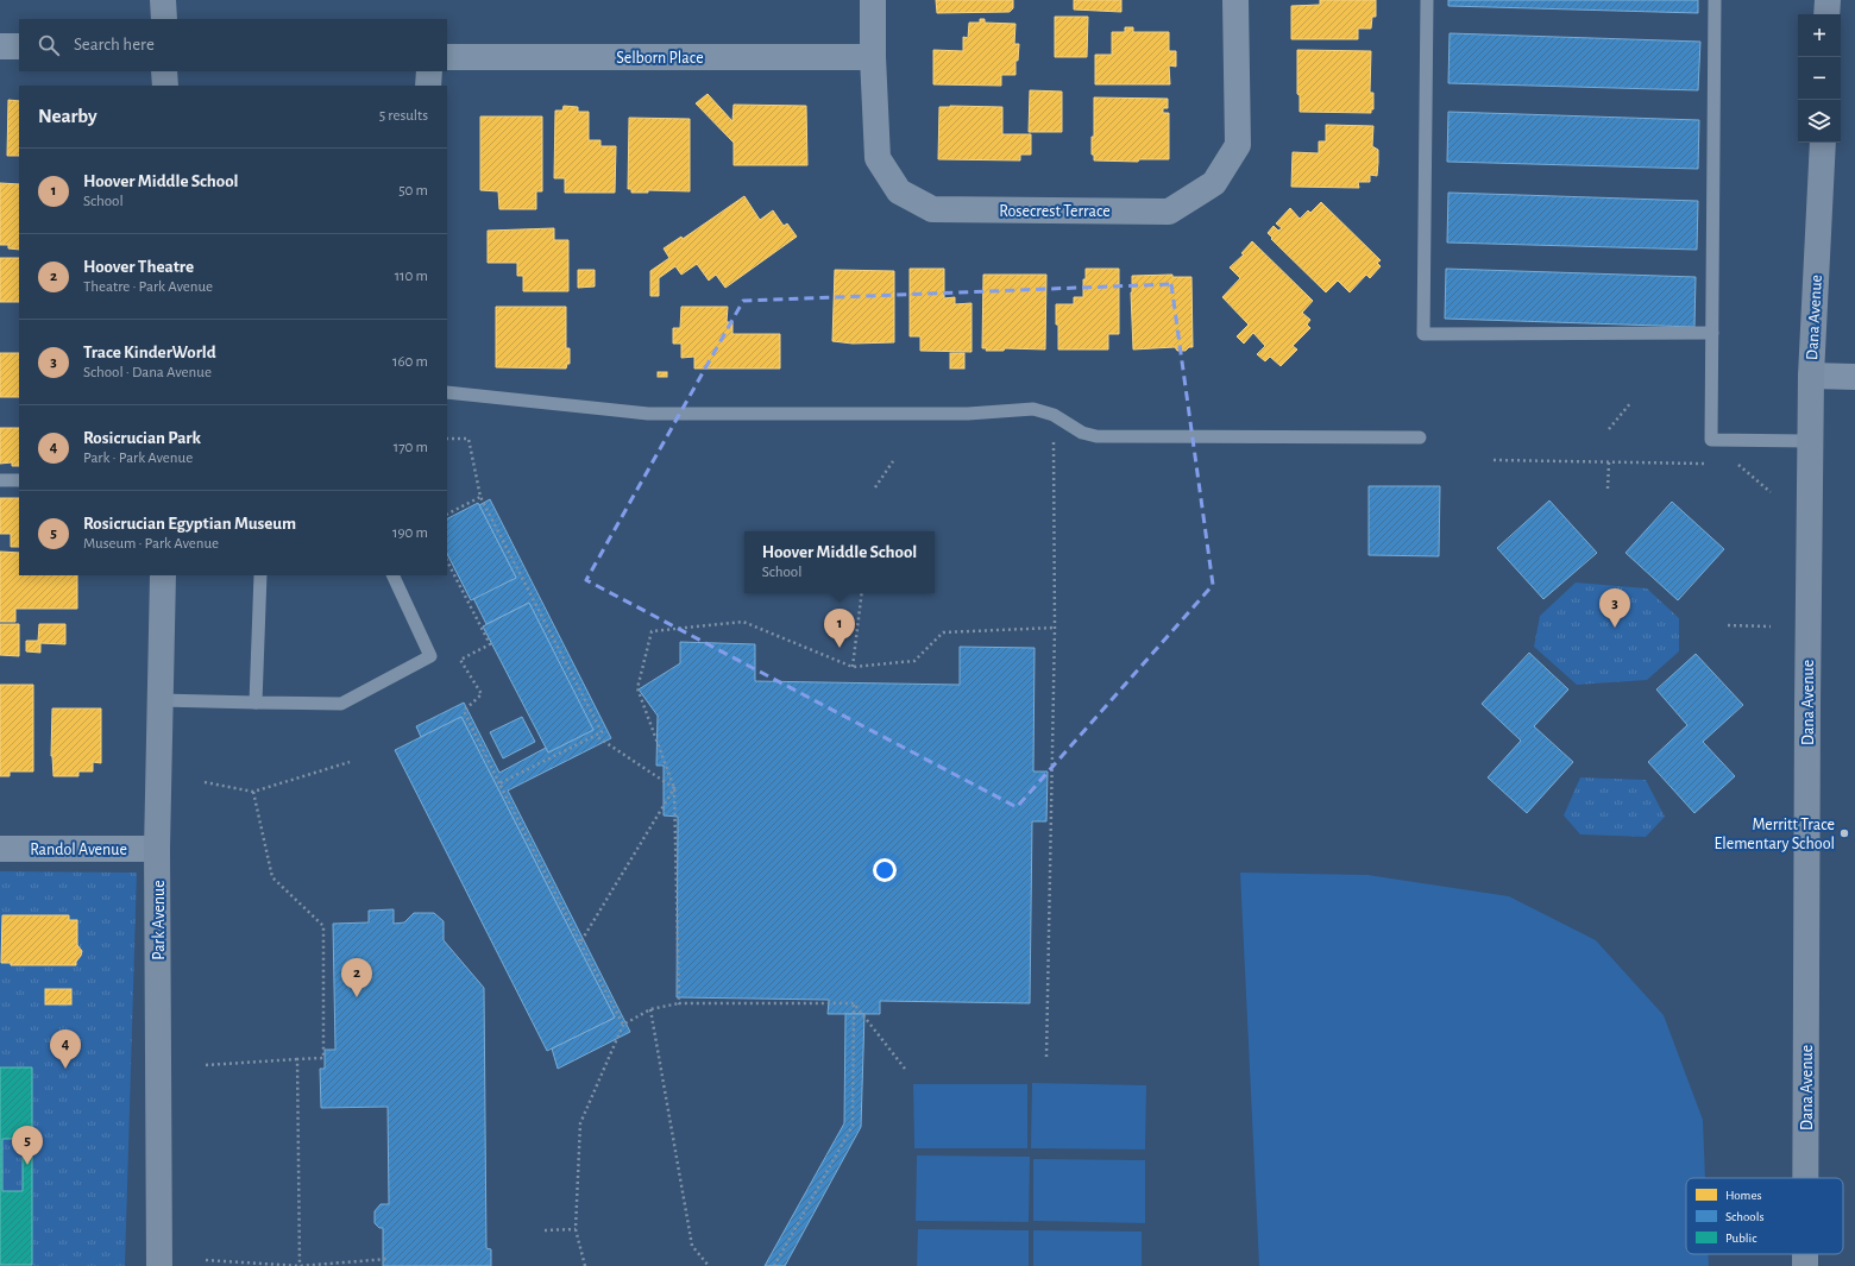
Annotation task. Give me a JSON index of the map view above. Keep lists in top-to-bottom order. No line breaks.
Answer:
{"streets":{"street":["Selborn Place","Rosecrest Terrace","Dana Avenue","Randol Avenue","Park Avenue"]},"crossings":[["Selborn Place","Rosecrest Terrace"],["Randol Avenue","Park Avenue"]],"places":["Merritt Trace Elementary School"],"legend":["Homes","Schools","Public"],"page":{"map_buttons":["+","−"],"search":"Search here","heading":["Nearby","5 results"],"list":[{"mark":"1","name":"Hoover Middle School","note":"School","value":"50 m"},{"mark":"2","name":"Hoover Theatre","note":"Theatre · Park Avenue","value":"110 m"},{"mark":"3","name":"Trace KinderWorld","note":"School · Dana Avenue","value":"160 m"},{"mark":"4","name":"Rosicrucian Park","note":"Park · Park Avenue","value":"170 m"},{"mark":"5","name":"Rosicrucian Egyptian Museum","note":"Museum · Park Avenue","value":"190 m"}],"popup":["Hoover Middle School","School"],"pins":["3","1","2","4","5"]}}
